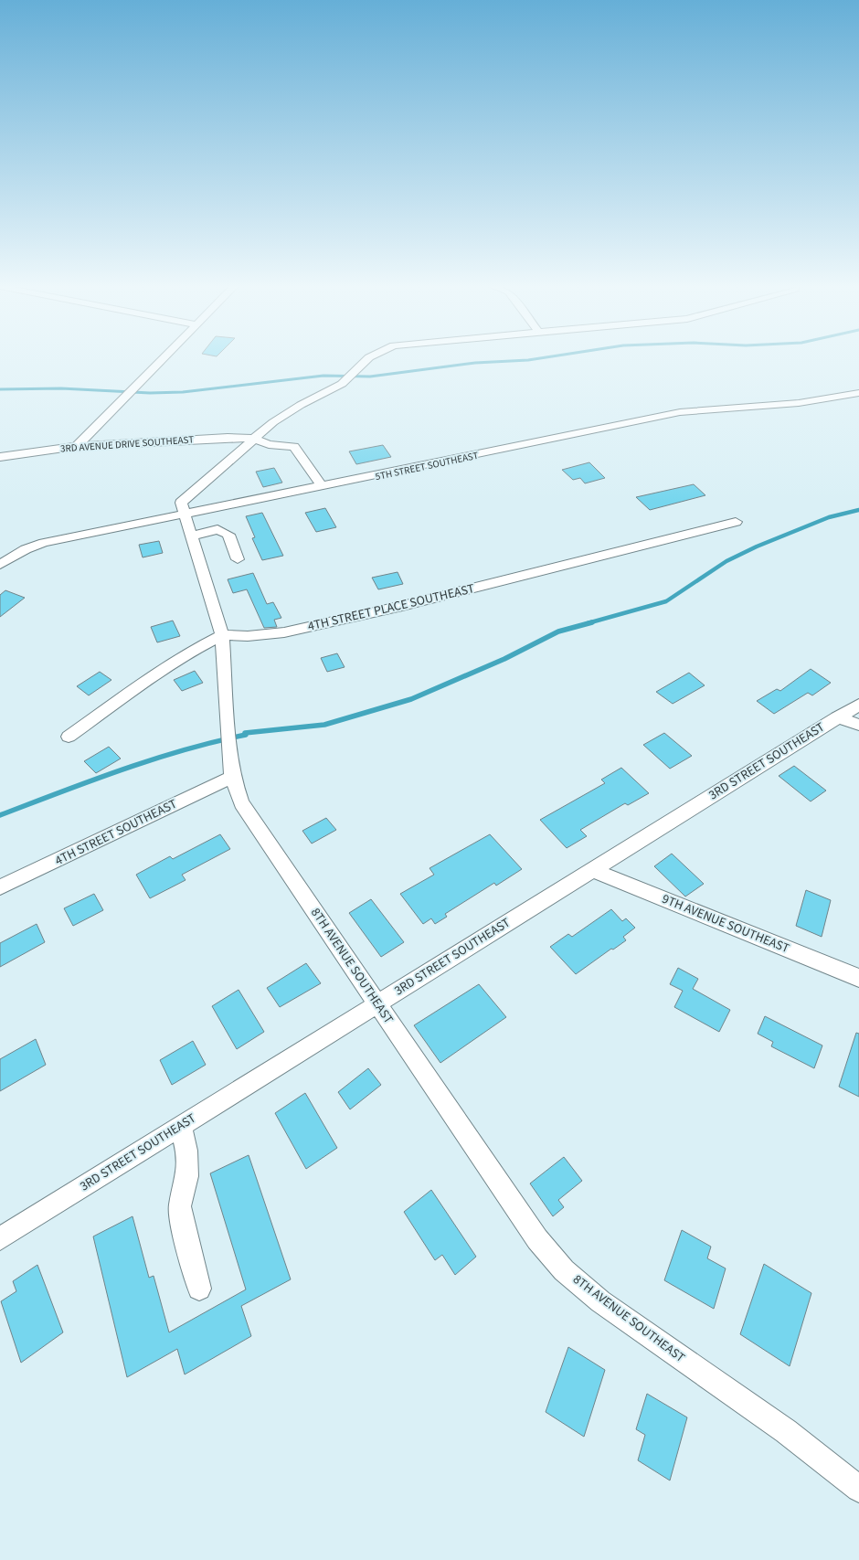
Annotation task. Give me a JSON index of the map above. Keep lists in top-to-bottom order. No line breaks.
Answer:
{"streets":{"street":["3RD AVENUE DRIVE SOUTHEAST","5TH STREET SOUTHEAST","4TH STREET PLACE SOUTHEAST","3RD STREET SOUTHEAST","4TH STREET SOUTHEAST","9TH AVENUE SOUTHEAST","8TH AVENUE SOUTHEAST"]},"crossings":[["3RD AVENUE DRIVE SOUTHEAST","5TH STREET SOUTHEAST"],["5TH STREET SOUTHEAST","8TH AVENUE SOUTHEAST"],["4TH STREET PLACE SOUTHEAST","8TH AVENUE SOUTHEAST"],["3RD STREET SOUTHEAST","9TH AVENUE SOUTHEAST"],["3RD STREET SOUTHEAST","8TH AVENUE SOUTHEAST"],["4TH STREET SOUTHEAST","8TH AVENUE SOUTHEAST"]]}
